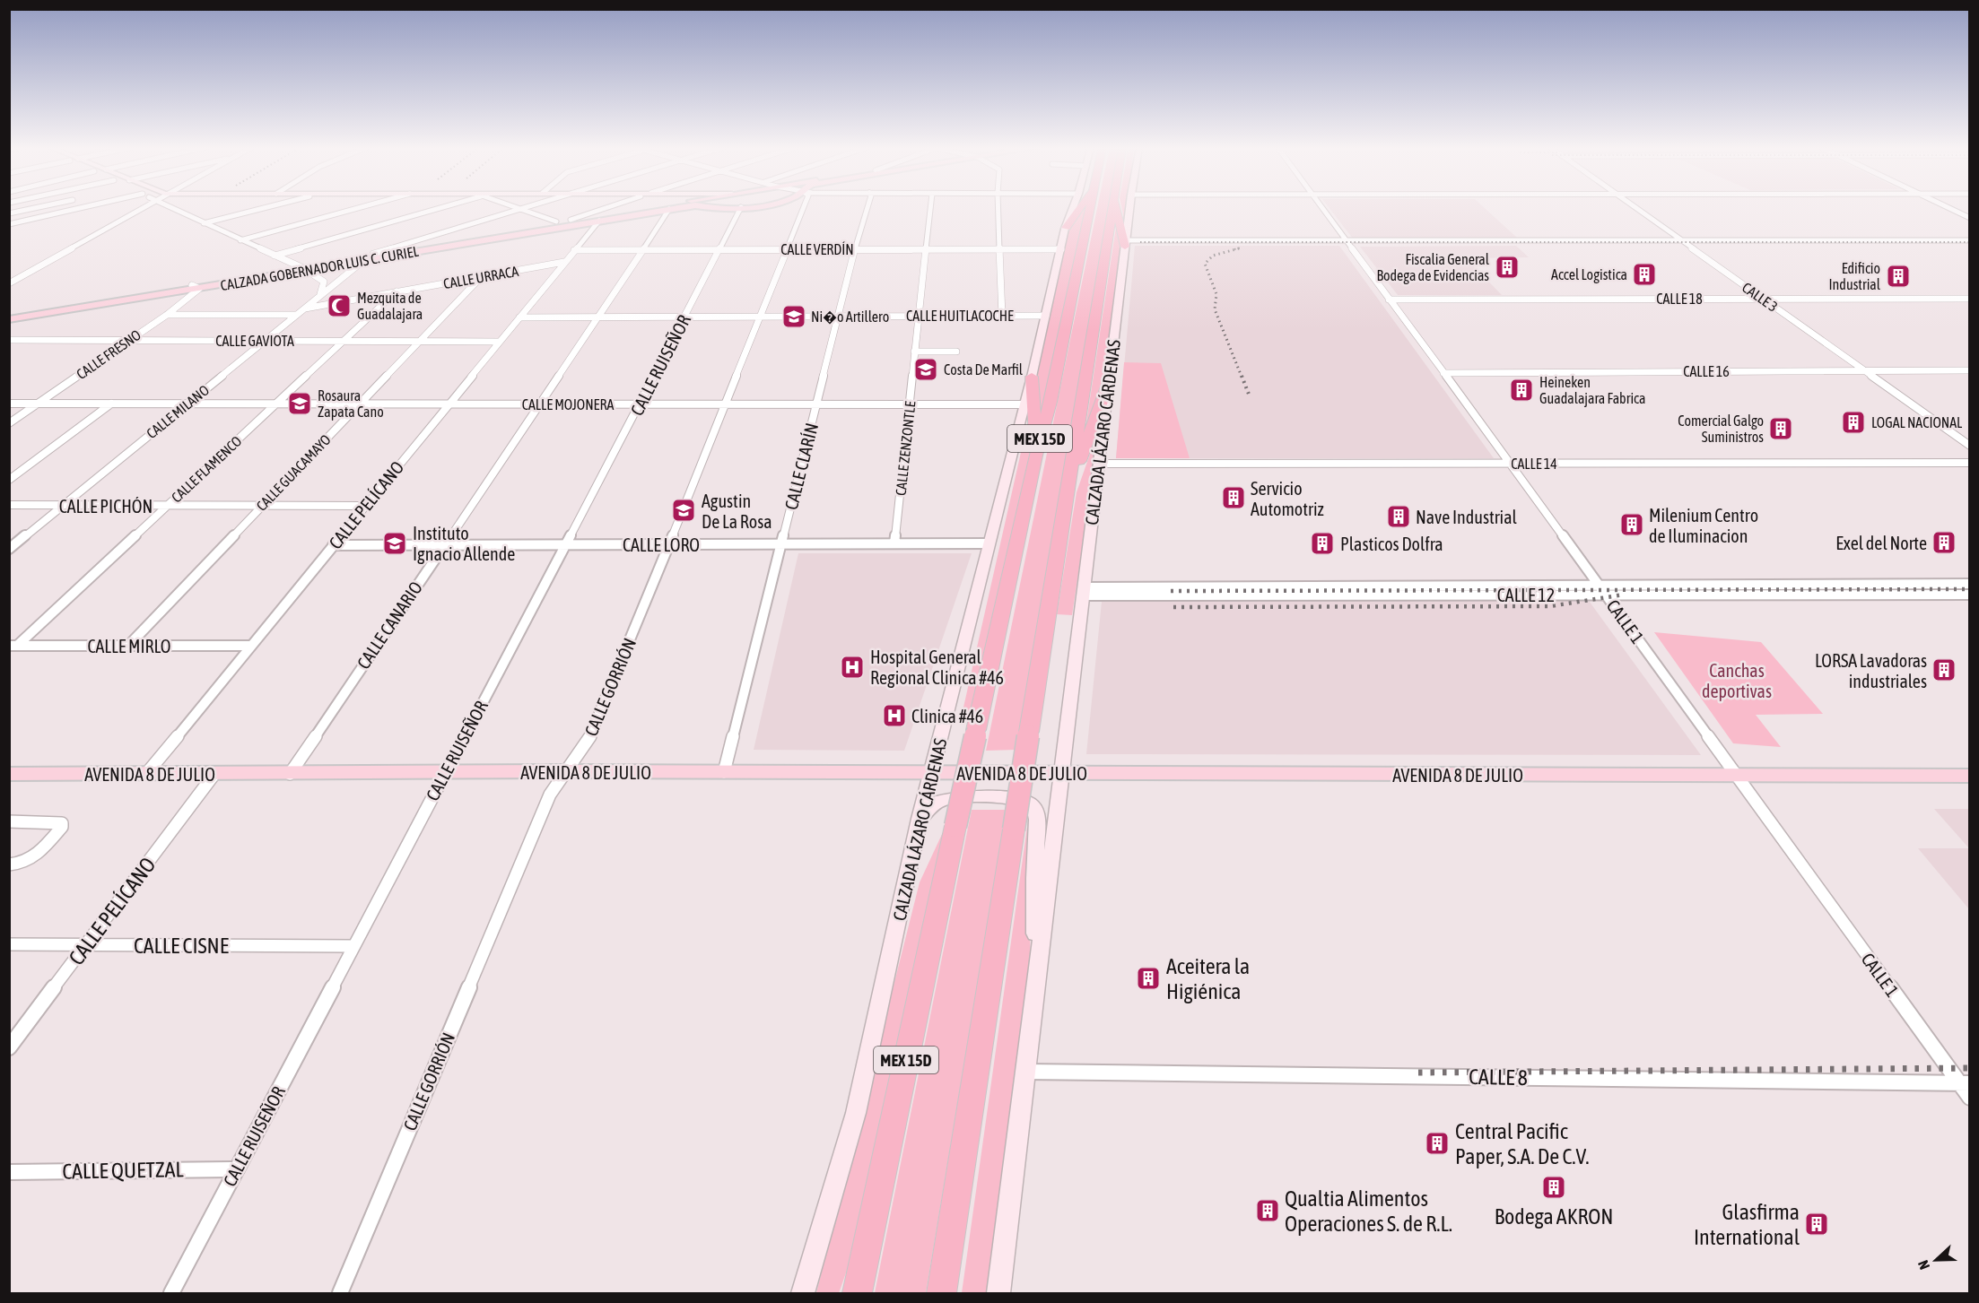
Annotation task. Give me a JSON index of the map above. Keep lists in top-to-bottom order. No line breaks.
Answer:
{"streets":{"highway":["CALZADA LÁZARO CÁRDENAS","MEX 15D"],"main road":["CALZADA GOBERNADOR LUIS C. CURIEL","AVENIDA 8 DE JULIO"],"street":["CALLE VERDÍN","CALLE URRACA","CALLE 3","CALLE 18","CALLE HUITLACOCHE","CALLE GAVIOTA","CALLE FRESNO","CALLE RUISEÑOR","CALLE 16","CALLE MOJONERA","CALLE MILANO","CALLE ZENZONTLE","CALLE 14","CALLE CLARÍN","CALLE FLAMENCO","CALLE GUACAMAYO","CALLE PELÍCANO","CALLE PICHÓN","CALLE LORO","CALLE 12","CALLE 1","CALLE CANARIO","CALLE MIRLO","CALLE GORRIÓN","CALLE CISNE","CALLE 8","CALLE QUETZAL"]},"crossings":[["CALLE VERDÍN","CALLE RUISEÑOR"],["CALLE VERDÍN","CALZADA LÁZARO CÁRDENAS"],["CALLE VERDÍN","CALLE ZENZONTLE"],["CALLE VERDÍN","CALLE CLARÍN"],["CALLE VERDÍN","CALLE PELÍCANO"],["CALLE VERDÍN","CALLE CANARIO"],["CALLE VERDÍN","CALLE GORRIÓN"],["CALZADA GOBERNADOR LUIS C. CURIEL","CALLE FRESNO"],["CALZADA GOBERNADOR LUIS C. CURIEL","CALLE MILANO"],["CALZADA GOBERNADOR LUIS C. CURIEL","CALLE PELÍCANO"],["CALZADA GOBERNADOR LUIS C. CURIEL","CALLE CANARIO"],["CALLE URRACA","CALLE MILANO"],["CALLE URRACA","CALLE FLAMENCO"],["CALLE URRACA","CALLE GUACAMAYO"],["CALLE URRACA","CALLE PELÍCANO"],["CALLE 3","CALLE 18"],["CALLE 3","CALLE 16"],["CALLE 18","CALLE 1"],["CALLE HUITLACOCHE","CALLE RUISEÑOR"],["CALLE HUITLACOCHE","CALZADA LÁZARO CÁRDENAS"],["CALLE HUITLACOCHE","CALLE ZENZONTLE"],["CALLE HUITLACOCHE","CALLE CLARÍN"],["CALLE HUITLACOCHE","CALLE PELÍCANO"],["CALLE HUITLACOCHE","CALLE CANARIO"],["CALLE HUITLACOCHE","CALLE GORRIÓN"],["CALLE GAVIOTA","CALLE FRESNO"],["CALLE GAVIOTA","CALLE MILANO"],["CALLE GAVIOTA","CALLE FLAMENCO"],["CALLE GAVIOTA","CALLE GUACAMAYO"],["CALLE GAVIOTA","CALLE PELÍCANO"],["CALLE FRESNO","CALLE MOJONERA"],["CALLE RUISEÑOR","CALLE MOJONERA"],["CALLE RUISEÑOR","CALLE LORO"],["CALLE RUISEÑOR","AVENIDA 8 DE JULIO"],["CALLE RUISEÑOR","CALLE CISNE"],["CALLE RUISEÑOR","CALLE QUETZAL"],["CALLE 16","CALLE 1"],["CALLE MOJONERA","CALLE MILANO"],["CALLE MOJONERA","CALZADA LÁZARO CÁRDENAS"],["CALLE MOJONERA","CALLE ZENZONTLE"],["CALLE MOJONERA","CALLE CLARÍN"],["CALLE MOJONERA","CALLE FLAMENCO"],["CALLE MOJONERA","CALLE GUACAMAYO"],["CALLE MOJONERA","CALLE PELÍCANO"],["CALLE MOJONERA","CALLE CANARIO"],["CALLE MOJONERA","CALLE GORRIÓN"],["CALLE MILANO","CALLE PICHÓN"],["CALZADA LÁZARO CÁRDENAS","CALLE 14"],["CALZADA LÁZARO CÁRDENAS","CALLE LORO"],["CALZADA LÁZARO CÁRDENAS","CALLE 12"],["CALZADA LÁZARO CÁRDENAS","AVENIDA 8 DE JULIO"],["CALZADA LÁZARO CÁRDENAS","CALLE 8"],["CALLE ZENZONTLE","CALLE LORO"],["CALLE 14","CALLE 1"],["CALLE CLARÍN","CALLE LORO"],["CALLE CLARÍN","AVENIDA 8 DE JULIO"],["CALLE FLAMENCO","CALLE PICHÓN"],["CALLE FLAMENCO","CALLE MIRLO"],["CALLE GUACAMAYO","CALLE PICHÓN"],["CALLE GUACAMAYO","CALLE MIRLO"],["CALLE PELÍCANO","CALLE PICHÓN"],["CALLE PELÍCANO","CALLE LORO"],["CALLE PELÍCANO","CALLE MIRLO"],["CALLE PELÍCANO","AVENIDA 8 DE JULIO"],["CALLE PELÍCANO","CALLE CISNE"],["CALLE LORO","CALLE CANARIO"],["CALLE LORO","CALLE GORRIÓN"],["CALLE 12","CALLE 1"],["CALLE 1","AVENIDA 8 DE JULIO"],["CALLE 1","CALLE 8"],["CALLE CANARIO","AVENIDA 8 DE JULIO"],["CALLE GORRIÓN","AVENIDA 8 DE JULIO"]],"parks":["Canchas deportivas"],"places":{"building":["Fiscalia General Bodega de Evidencias","Accel Logistica","Edificio Industrial","Heineken Guadalajara Fabrica","LOGAL NACIONAL","Comercial Galgo Suministros","Servicio Automotriz","Nave Industrial","Milenium Centro de Iluminacion","Exel del Norte","Plasticos Dolfra","LORSA Lavadoras industriales","Aceitera la Higiénica","Central Pacific Paper, S.A. De C.V.","Bodega AKRON","Qualtia Alimentos Operaciones S. de R.L.","Glasfirma International"],"mosque":["Mezquita de Guadalajara"],"school or university":["Ni�o Artillero","Costa De Marfil","Rosaura Zapata Cano","Agustin De La Rosa","Instituto Ignacio Allende"],"hospital":["Hospital General Regional Clinica #46","Clinica #46"]},"north":"left"}
